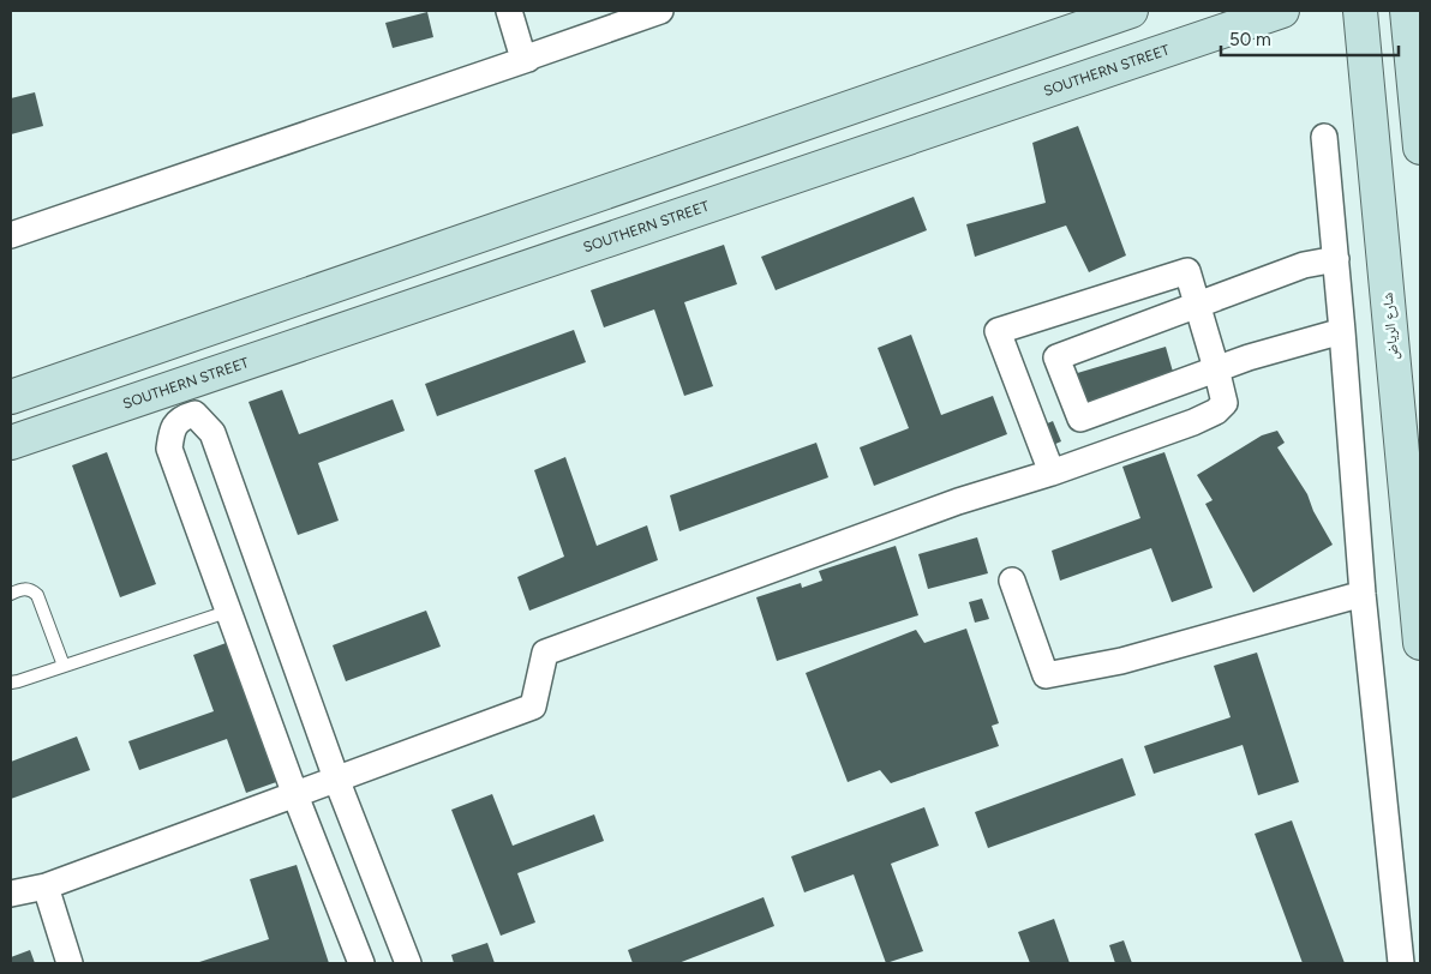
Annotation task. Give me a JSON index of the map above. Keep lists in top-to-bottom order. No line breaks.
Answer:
{"streets":{"main road":["SOUTHERN STREET","شارع الرياض"]},"scale_bar":"50 m"}
